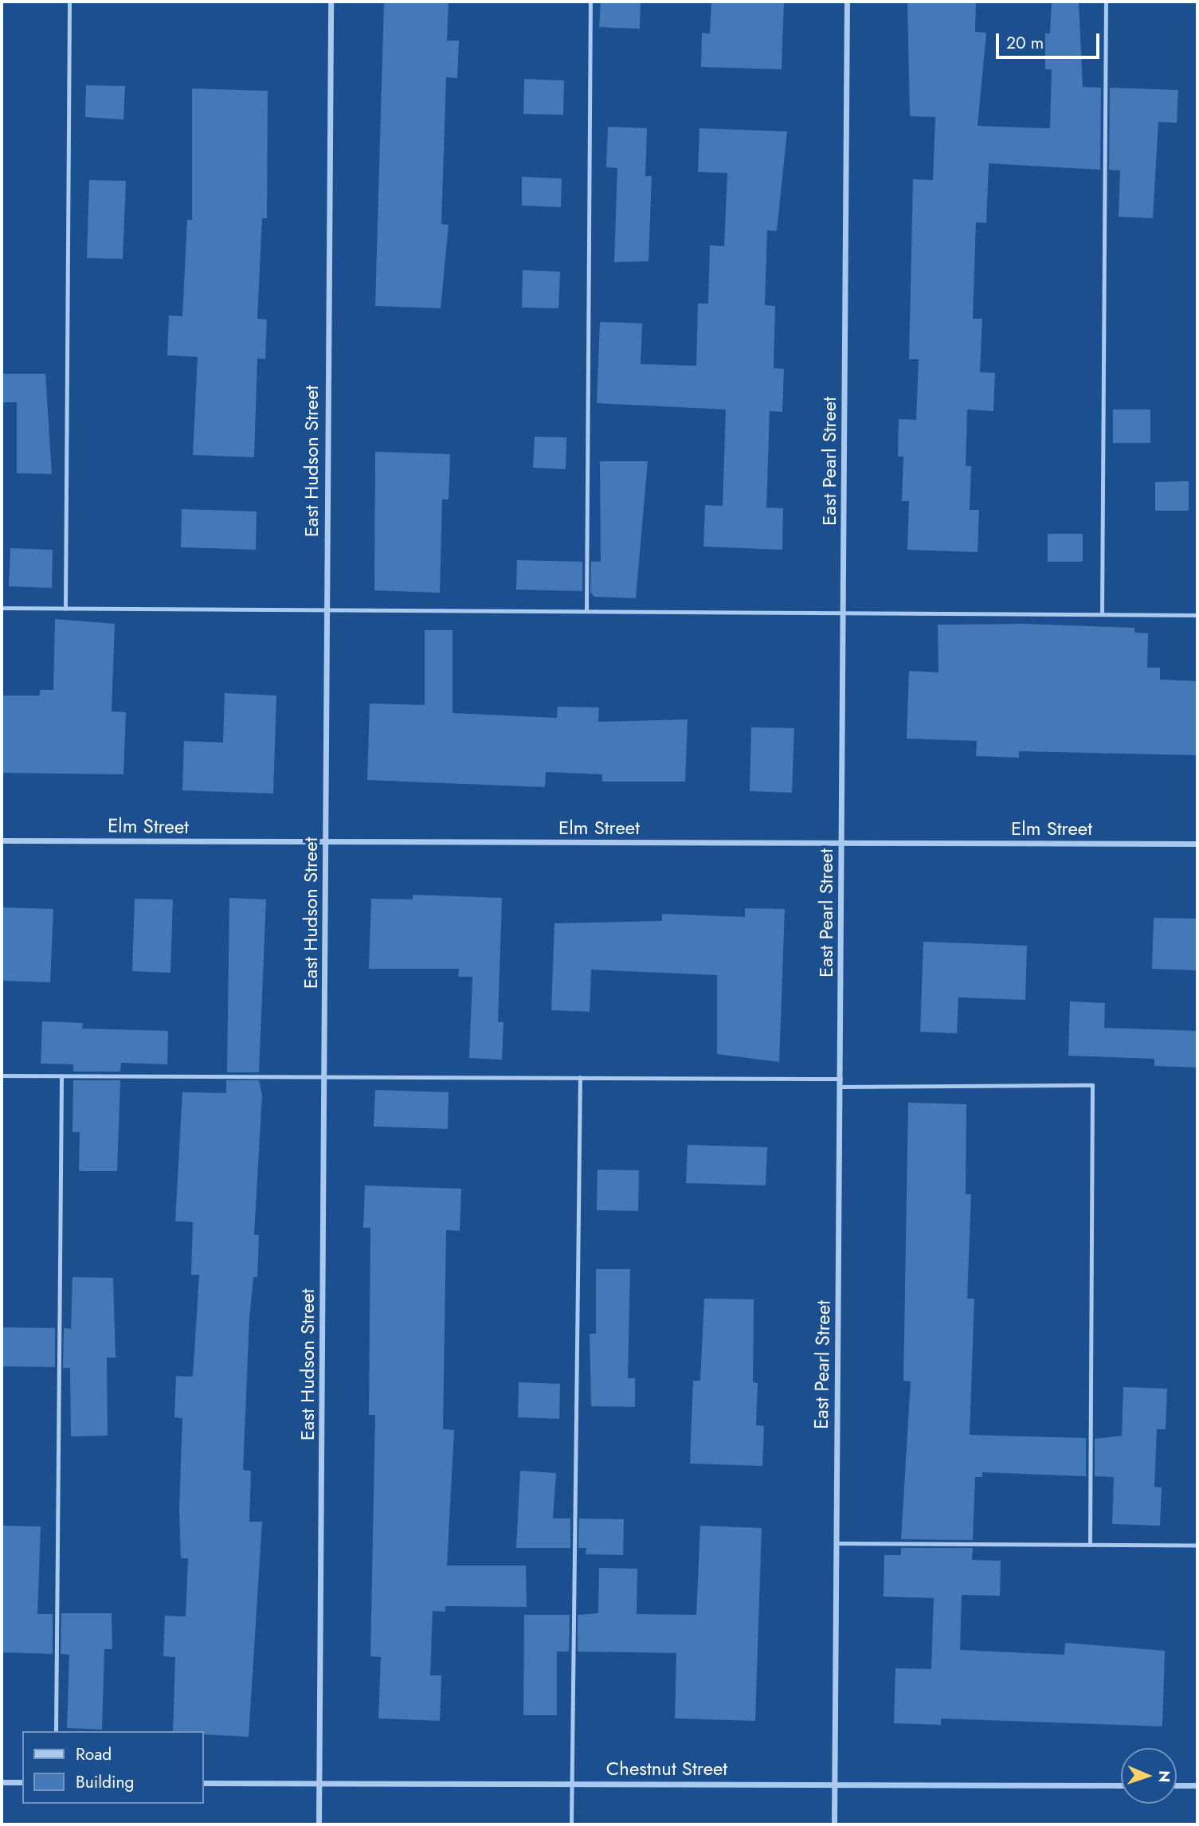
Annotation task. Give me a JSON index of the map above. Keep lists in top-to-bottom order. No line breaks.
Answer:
{"streets":{"street":["East Hudson Street","East Pearl Street","Elm Street","Chestnut Street"]},"crossings":[["East Hudson Street","Elm Street"],["East Hudson Street","Chestnut Street"],["East Pearl Street","Elm Street"],["East Pearl Street","Chestnut Street"]],"legend":["Road","Building"],"scale_bar":"20 m","north":"right"}
